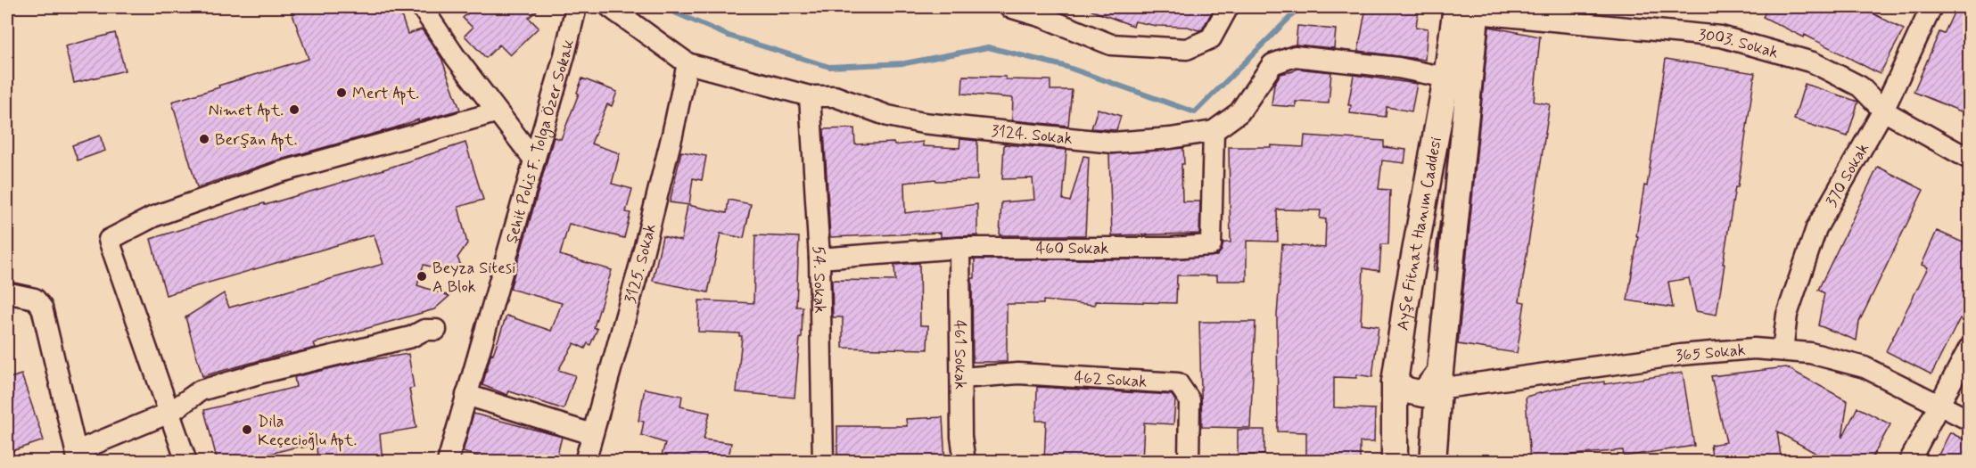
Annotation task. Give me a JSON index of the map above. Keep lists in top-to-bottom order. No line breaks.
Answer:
{"streets":{"main road":["Ayşe Fitnat Hanım Caddesi"],"street":["3003. Sokak","3124. Sokak","Şehit Polis F. Tolga Özer Sokak","370 Sokak","460 Sokak","3125. Sokak","54. Sokak","365 Sokak","461 Sokak","462 Sokak"]},"crossings":[["3003. Sokak","370 Sokak"],["3003. Sokak","Ayşe Fitnat Hanım Caddesi"],["3124. Sokak","Ayşe Fitnat Hanım Caddesi"],["3124. Sokak","460 Sokak"],["3124. Sokak","3125. Sokak"],["3124. Sokak","54. Sokak"],["370 Sokak","365 Sokak"],["Ayşe Fitnat Hanım Caddesi","365 Sokak"],["460 Sokak","54. Sokak"],["460 Sokak","461 Sokak"],["461 Sokak","462 Sokak"]],"places":["Mert Apt.","Nimet Apt.","Berşan Apt.","Beyza Sitesi A Blok","Dila Keçecioğlu Apt."]}
